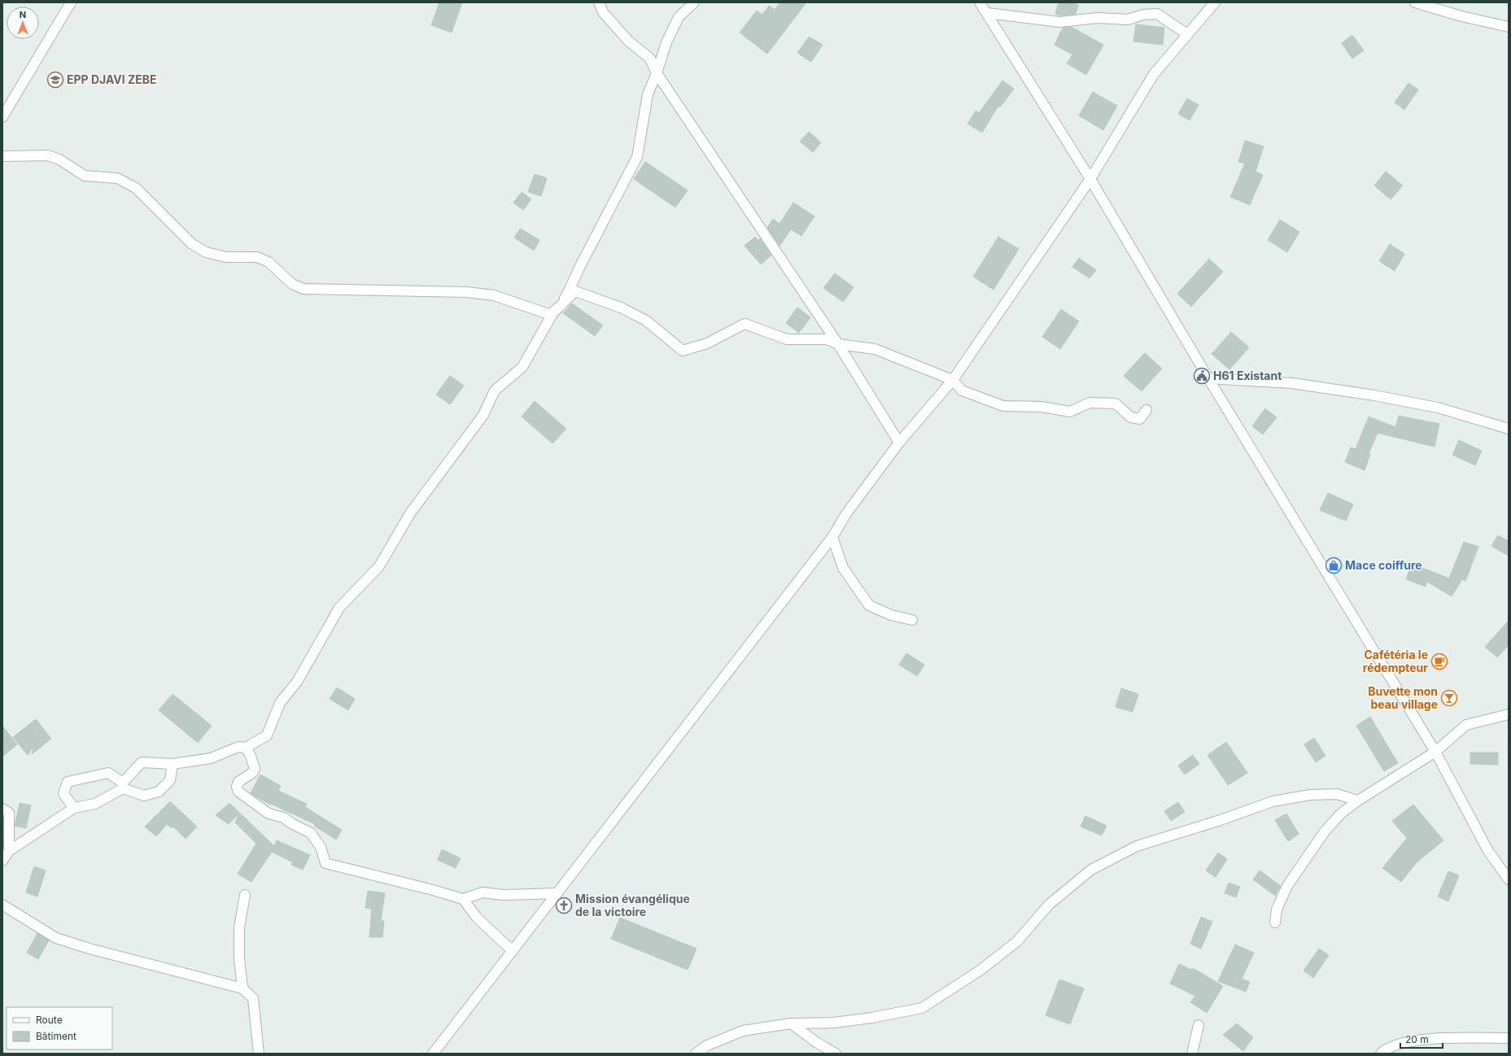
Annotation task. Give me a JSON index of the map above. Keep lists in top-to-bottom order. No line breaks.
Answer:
{"places":{"school or university":["EPP DJAVI ZEBE"],"public building":["H61 Existant"],"shop":["Mace coiffure"],"cafe":["Cafétéria le rédempteur"],"bar":["Buvette mon beau village"],"church":["Mission évangélique de la victoire"]},"legend":["Route","Bâtiment"],"scale_bar":"20 m","north":"top"}
